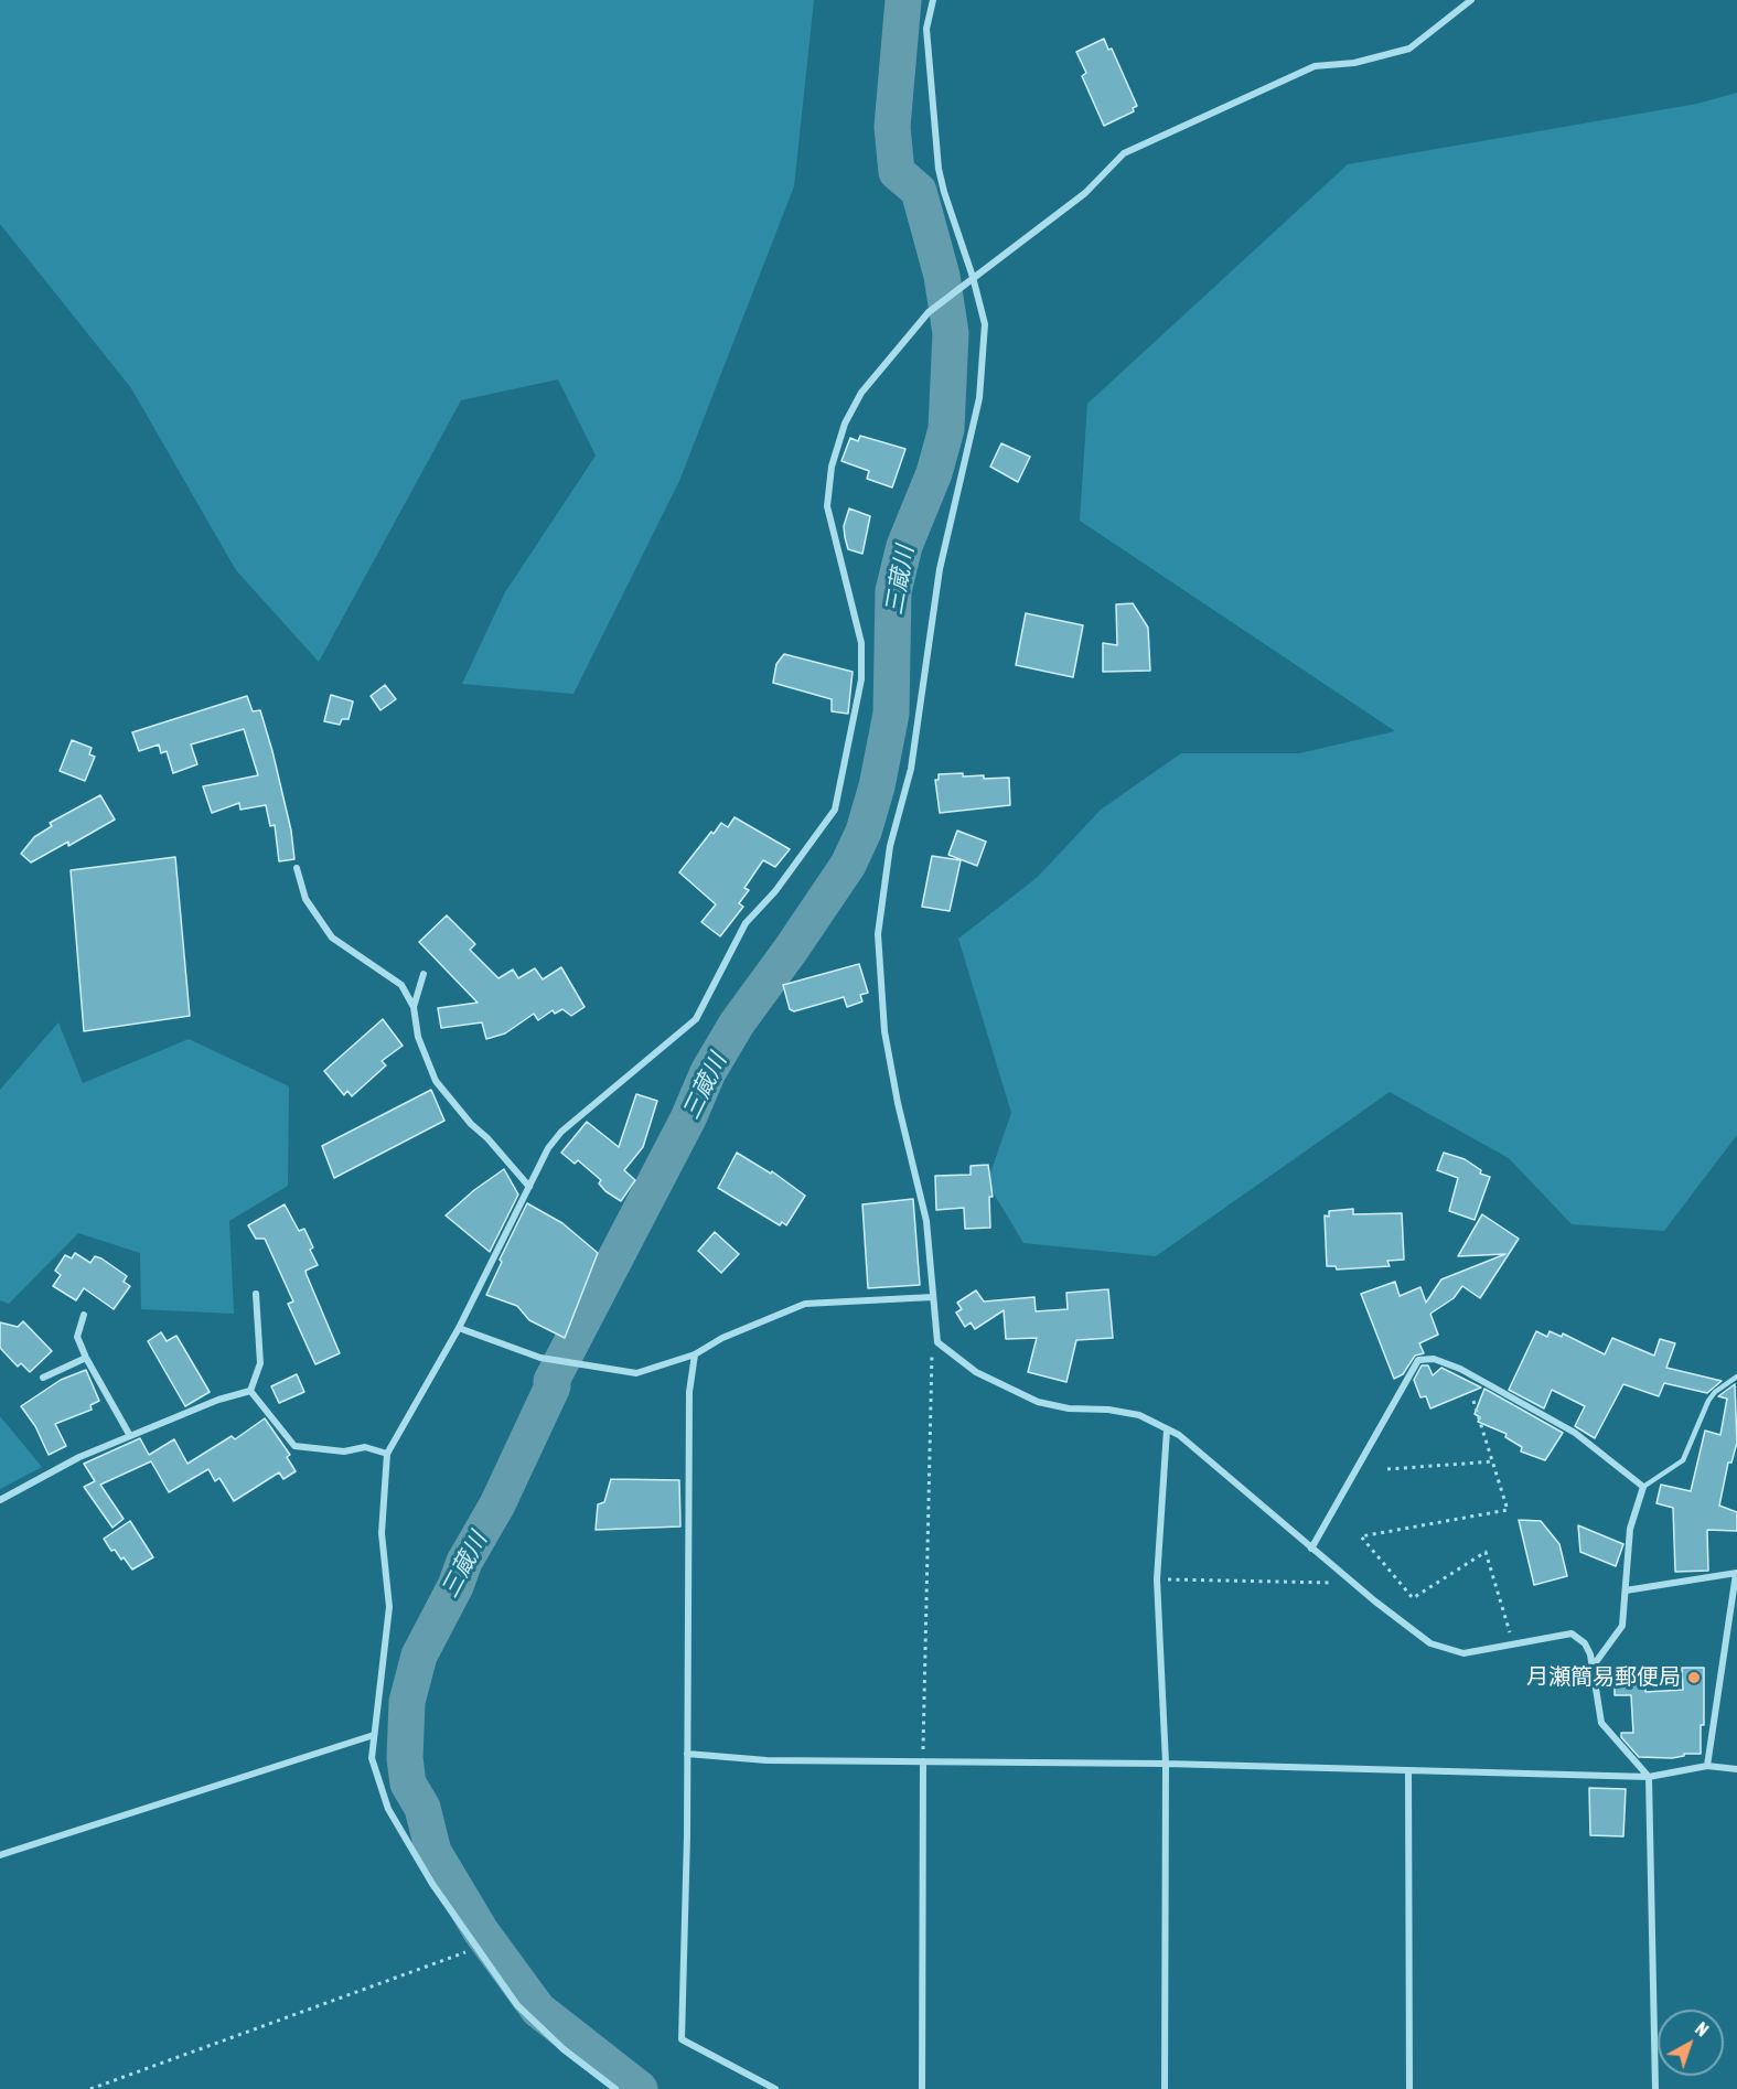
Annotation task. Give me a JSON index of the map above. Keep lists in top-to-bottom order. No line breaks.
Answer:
{"water":["三蔵川"],"places":["月瀬簡易郵便局"],"north":"top right"}
